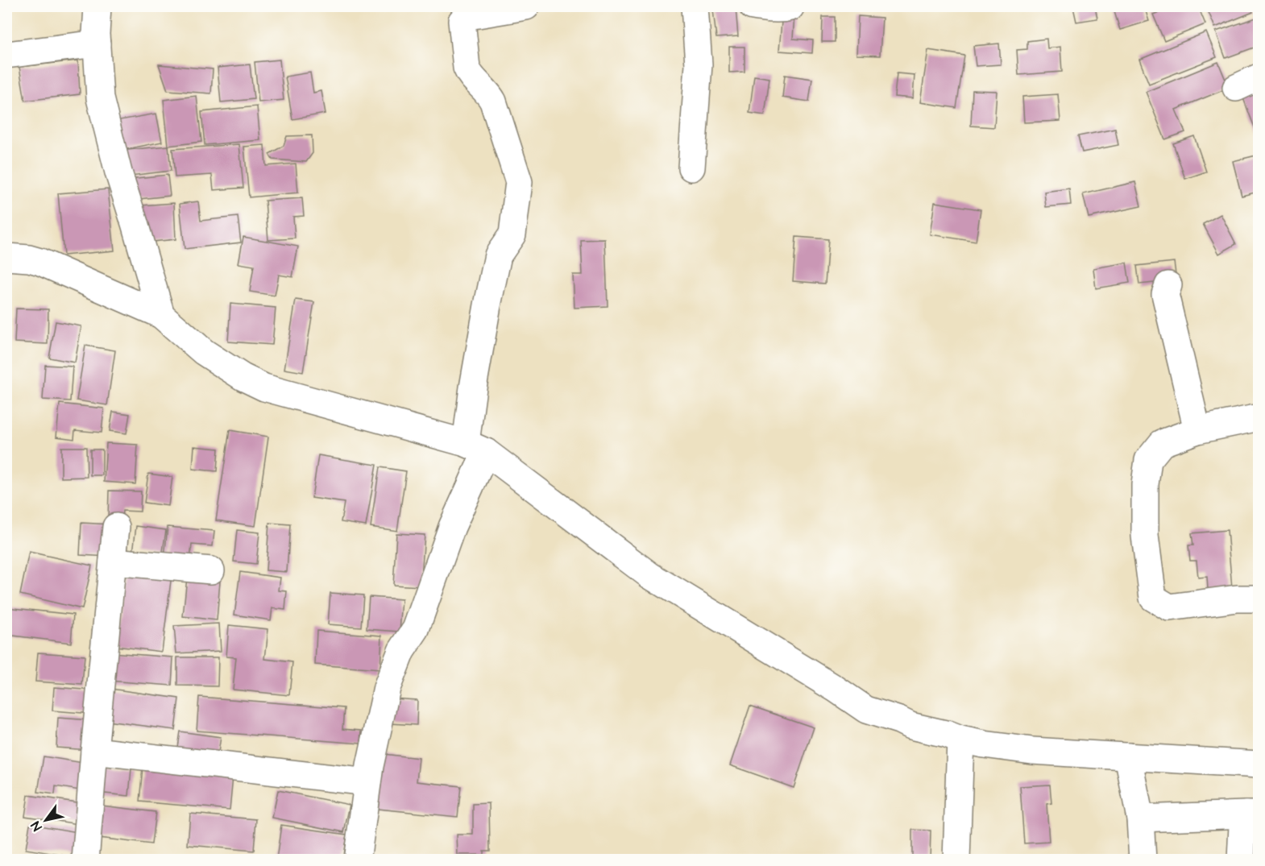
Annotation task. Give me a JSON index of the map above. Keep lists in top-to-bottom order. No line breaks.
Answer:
{"north":"bottom left"}
